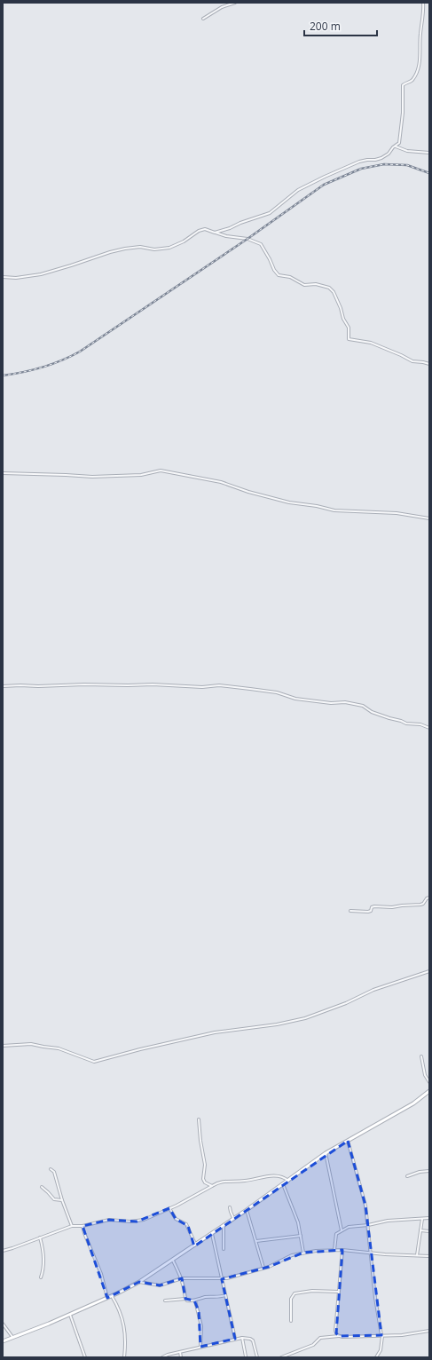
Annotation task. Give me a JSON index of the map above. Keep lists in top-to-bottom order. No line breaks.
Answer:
{"scale_bar":"200 m"}
